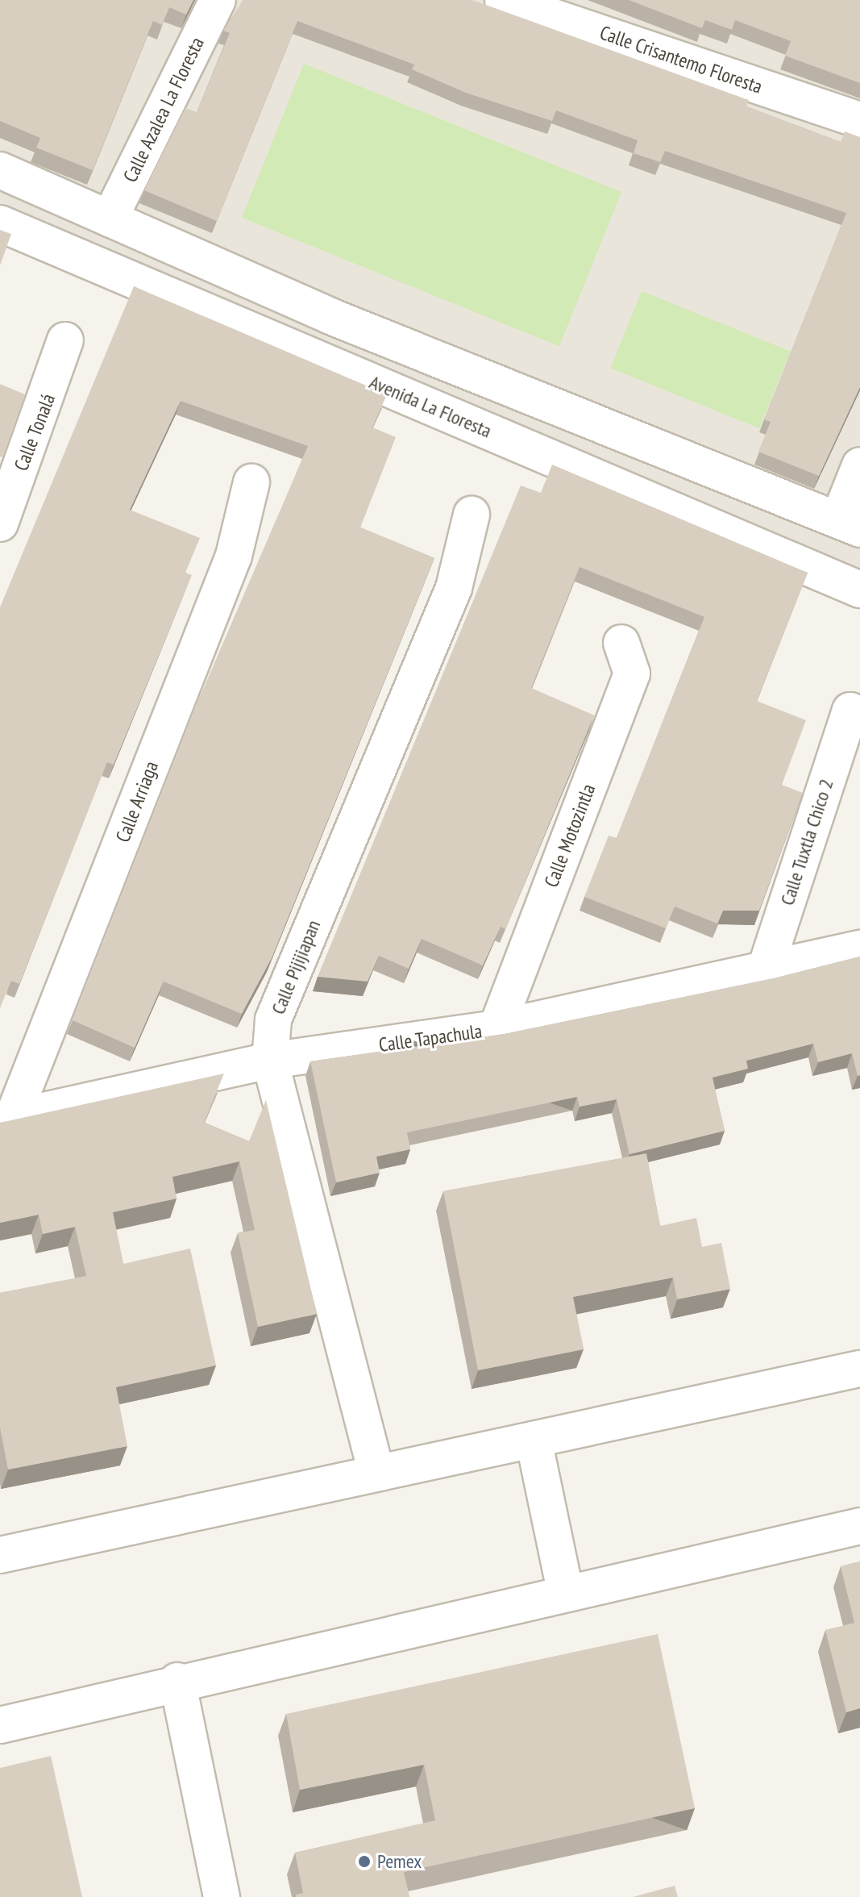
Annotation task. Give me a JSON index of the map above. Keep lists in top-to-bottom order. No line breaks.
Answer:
{"streets":{"street":["Calle Crisantemo Floresta","Calle Azalea La Floresta","Avenida La Floresta","Calle Tonalá","Calle Arriaga","Calle Motozintla","Calle Tuxtla Chico 2","Calle Pijijiapan","Calle Tapachula"]},"crossings":[["Calle Arriaga","Calle Tapachula"],["Calle Motozintla","Calle Tapachula"],["Calle Tuxtla Chico 2","Calle Tapachula"],["Calle Pijijiapan","Calle Tapachula"]],"places":["Pemex"]}
